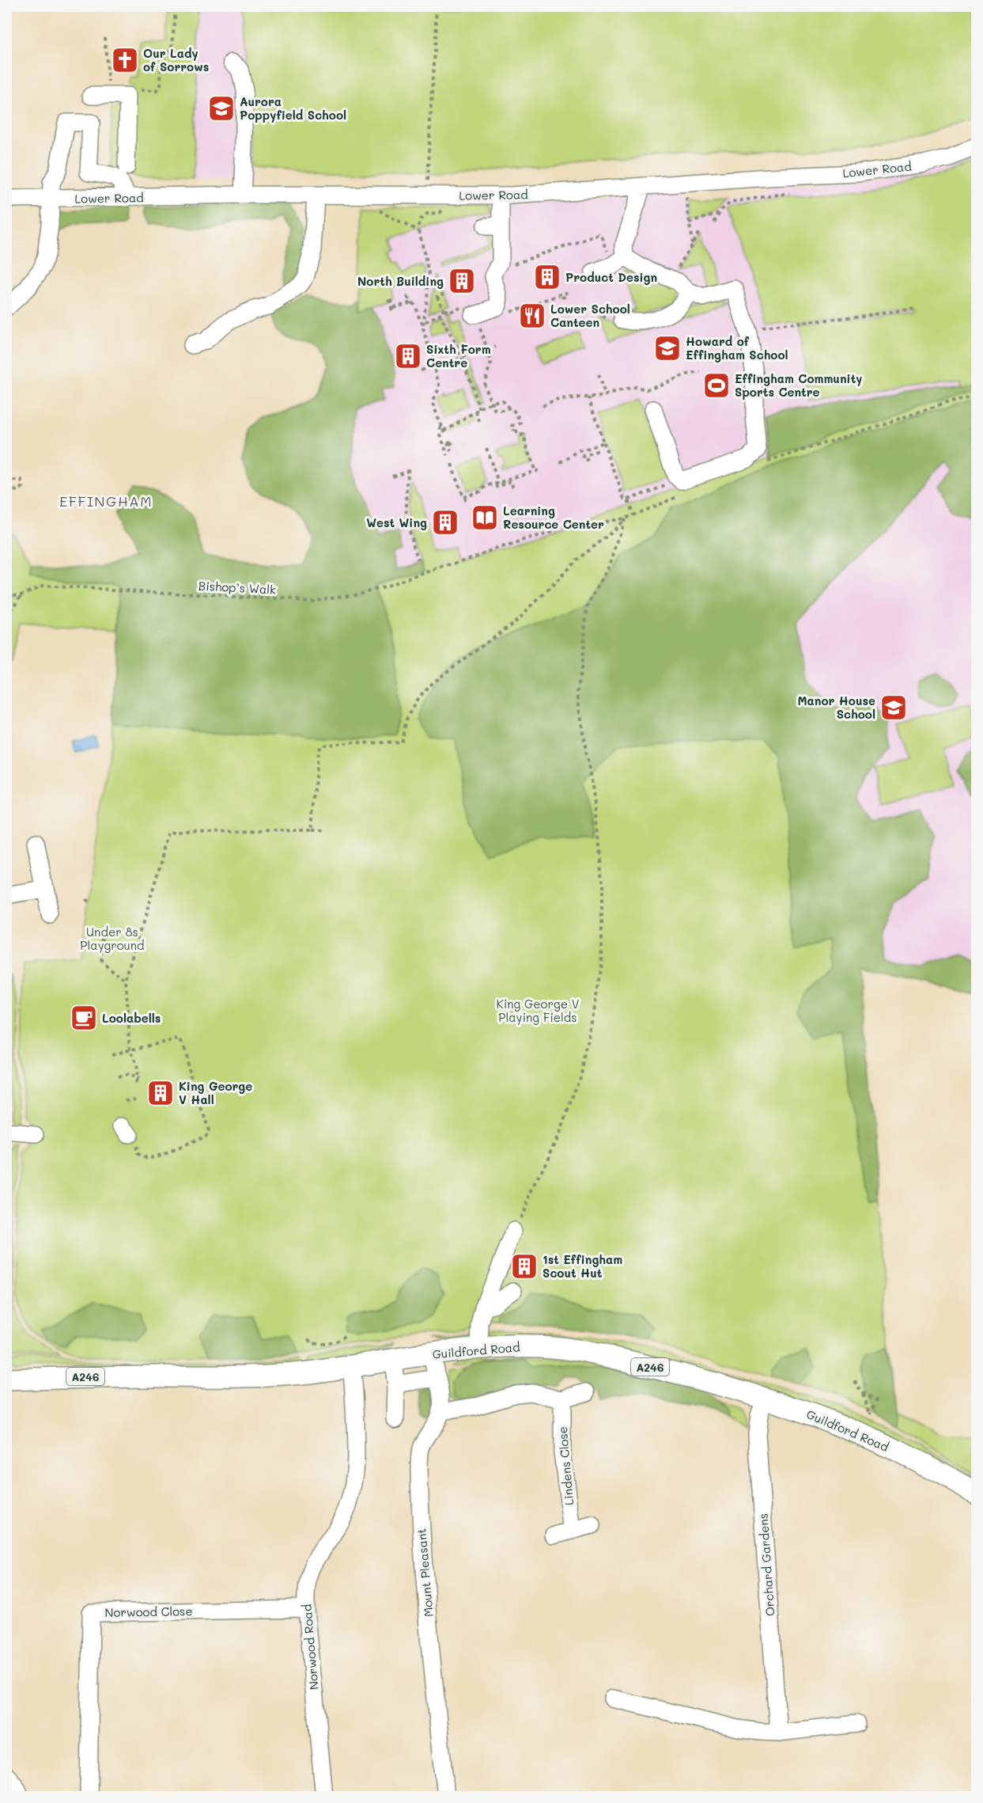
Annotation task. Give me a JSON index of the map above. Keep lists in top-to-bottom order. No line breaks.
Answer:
{"streets":{"main road":["Guildford Road","A246"],"street":["Lower Road","Lindens Close","Orchard Gardens","Mount Pleasant","Norwood Close","Norwood Road"],"path":["Bishop’s Walk"]},"crossings":[["Guildford Road","Orchard Gardens"],["Guildford Road","Mount Pleasant"],["Guildford Road","Norwood Road"],["Norwood Close","Norwood Road"]],"districts":["EFFINGHAM"],"parks":["Under 8s Playground","King George V Playing Fields"],"places":{"church":["Our Lady of Sorrows"],"school or university":["Aurora Poppyfield School","Howard of Effingham School","Manor House School"],"building":["Product Design","North Building","Sixth Form Centre","West Wing","King George V Hall","1st Effingham Scout Hut"],"restaurant":["Lower School Canteen"],"sports":["Effingham Community Sports Centre"],"library":["Learning Resource Center"],"cafe":["Loolabells"]}}
